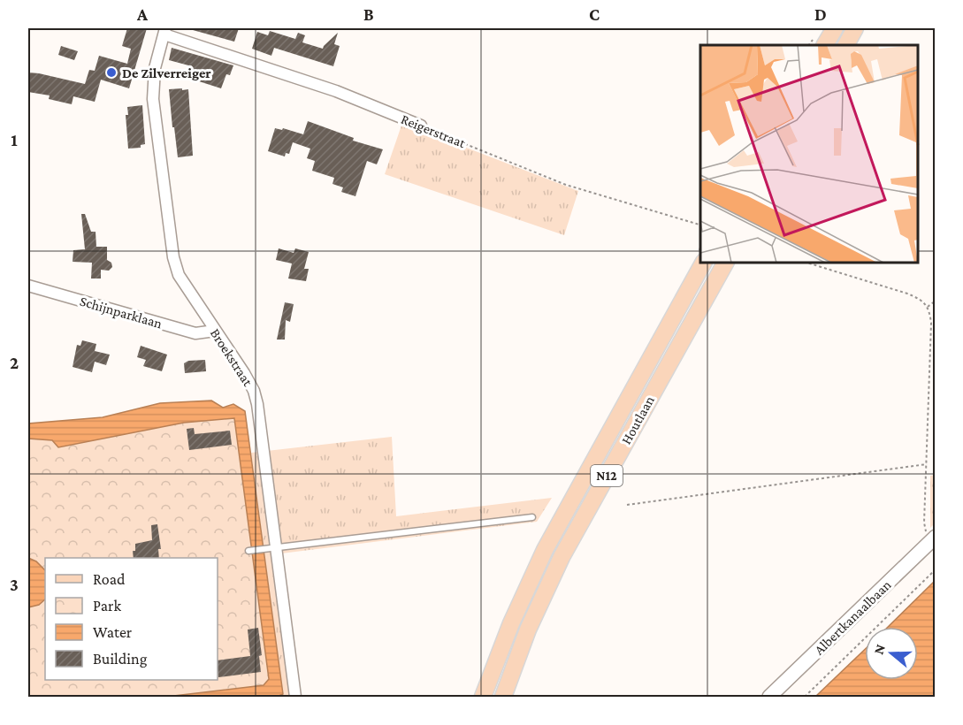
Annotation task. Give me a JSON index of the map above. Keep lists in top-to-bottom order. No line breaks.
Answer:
{"streets":{"main road":["Houtlaan","N12"],"street":["Reigerstraat","Schijnparklaan","Broekstraat","Albertkanaalbaan"]},"crossings":[["Reigerstraat","Broekstraat"],["Schijnparklaan","Broekstraat"]],"places":["De Zilverreiger"],"legend":["Road","Park","Water","Building"],"north":"left","grid":{"columns":["A","B","C","D"],"rows":["1","2","3"]}}
